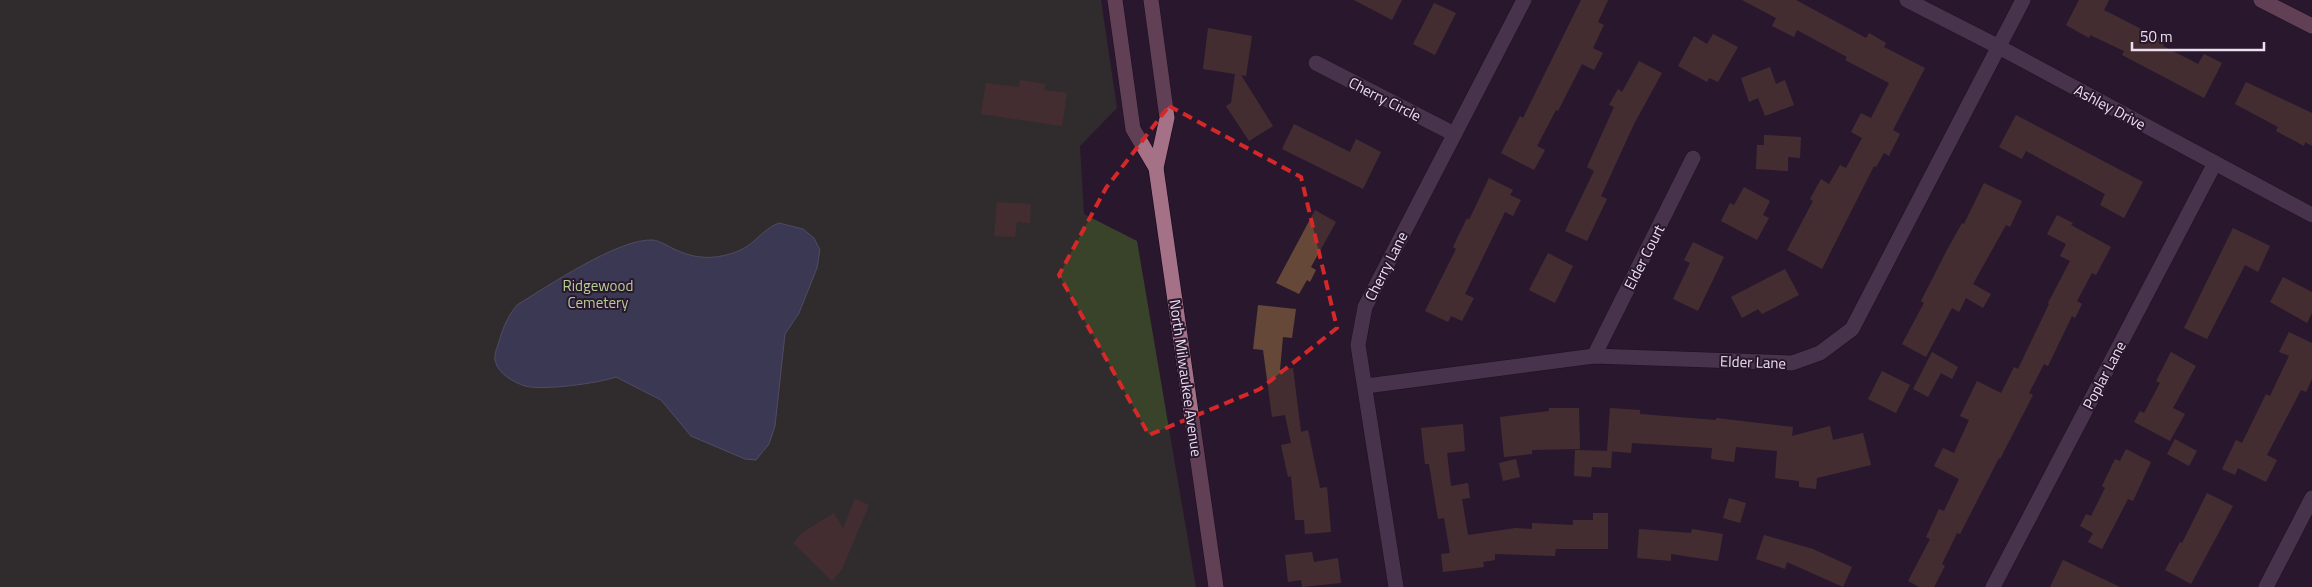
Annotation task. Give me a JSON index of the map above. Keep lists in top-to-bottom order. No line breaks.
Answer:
{"streets":{"main road":["North Milwaukee Avenue"],"street":["Cherry Circle","Ashley Drive","Elder Court","Cherry Lane","Elder Lane","Poplar Lane"]},"crossings":[["Cherry Circle","Cherry Lane"],["Ashley Drive","Elder Lane"],["Ashley Drive","Poplar Lane"],["Elder Court","Elder Lane"],["Cherry Lane","Elder Lane"]],"parks":["Ridgewood Cemetery"],"scale_bar":"50 m"}
